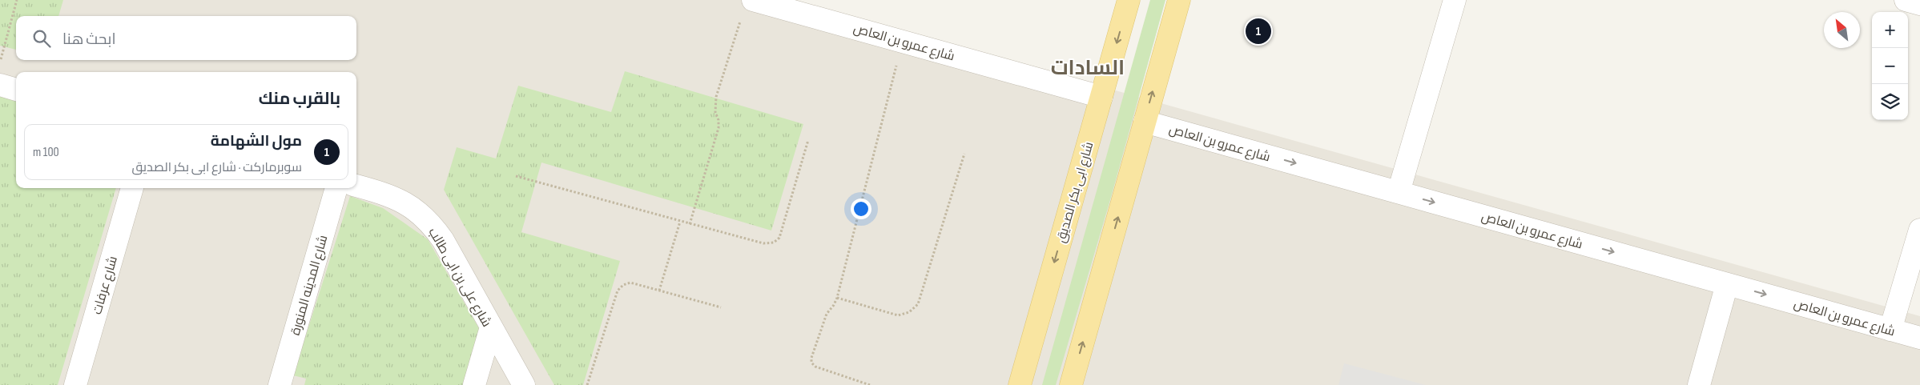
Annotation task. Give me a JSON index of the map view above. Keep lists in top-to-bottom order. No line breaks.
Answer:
{"streets":{"main road":["شارع ابى بكر الصديق"],"street":["شارع عمرو بن العاص","شارع على بن ابى طالب","شارع عرفات","شارع المدينه المنورة"]},"crossings":[["شارع عمرو بن العاص","شارع ابى بكر الصديق"]],"one_way":["شارع عمرو بن العاص"],"districts":["السادات"],"north":"top left","page":{"map_buttons":["+","−"],"search":"ابحث هنا","pins":"1","heading":"بالقرب منك","list":[{"mark":"1","name":"مول الشهامة","note":"سوبرماركت · شارع ابى بكر الصديق","value":"100 m"}]}}
